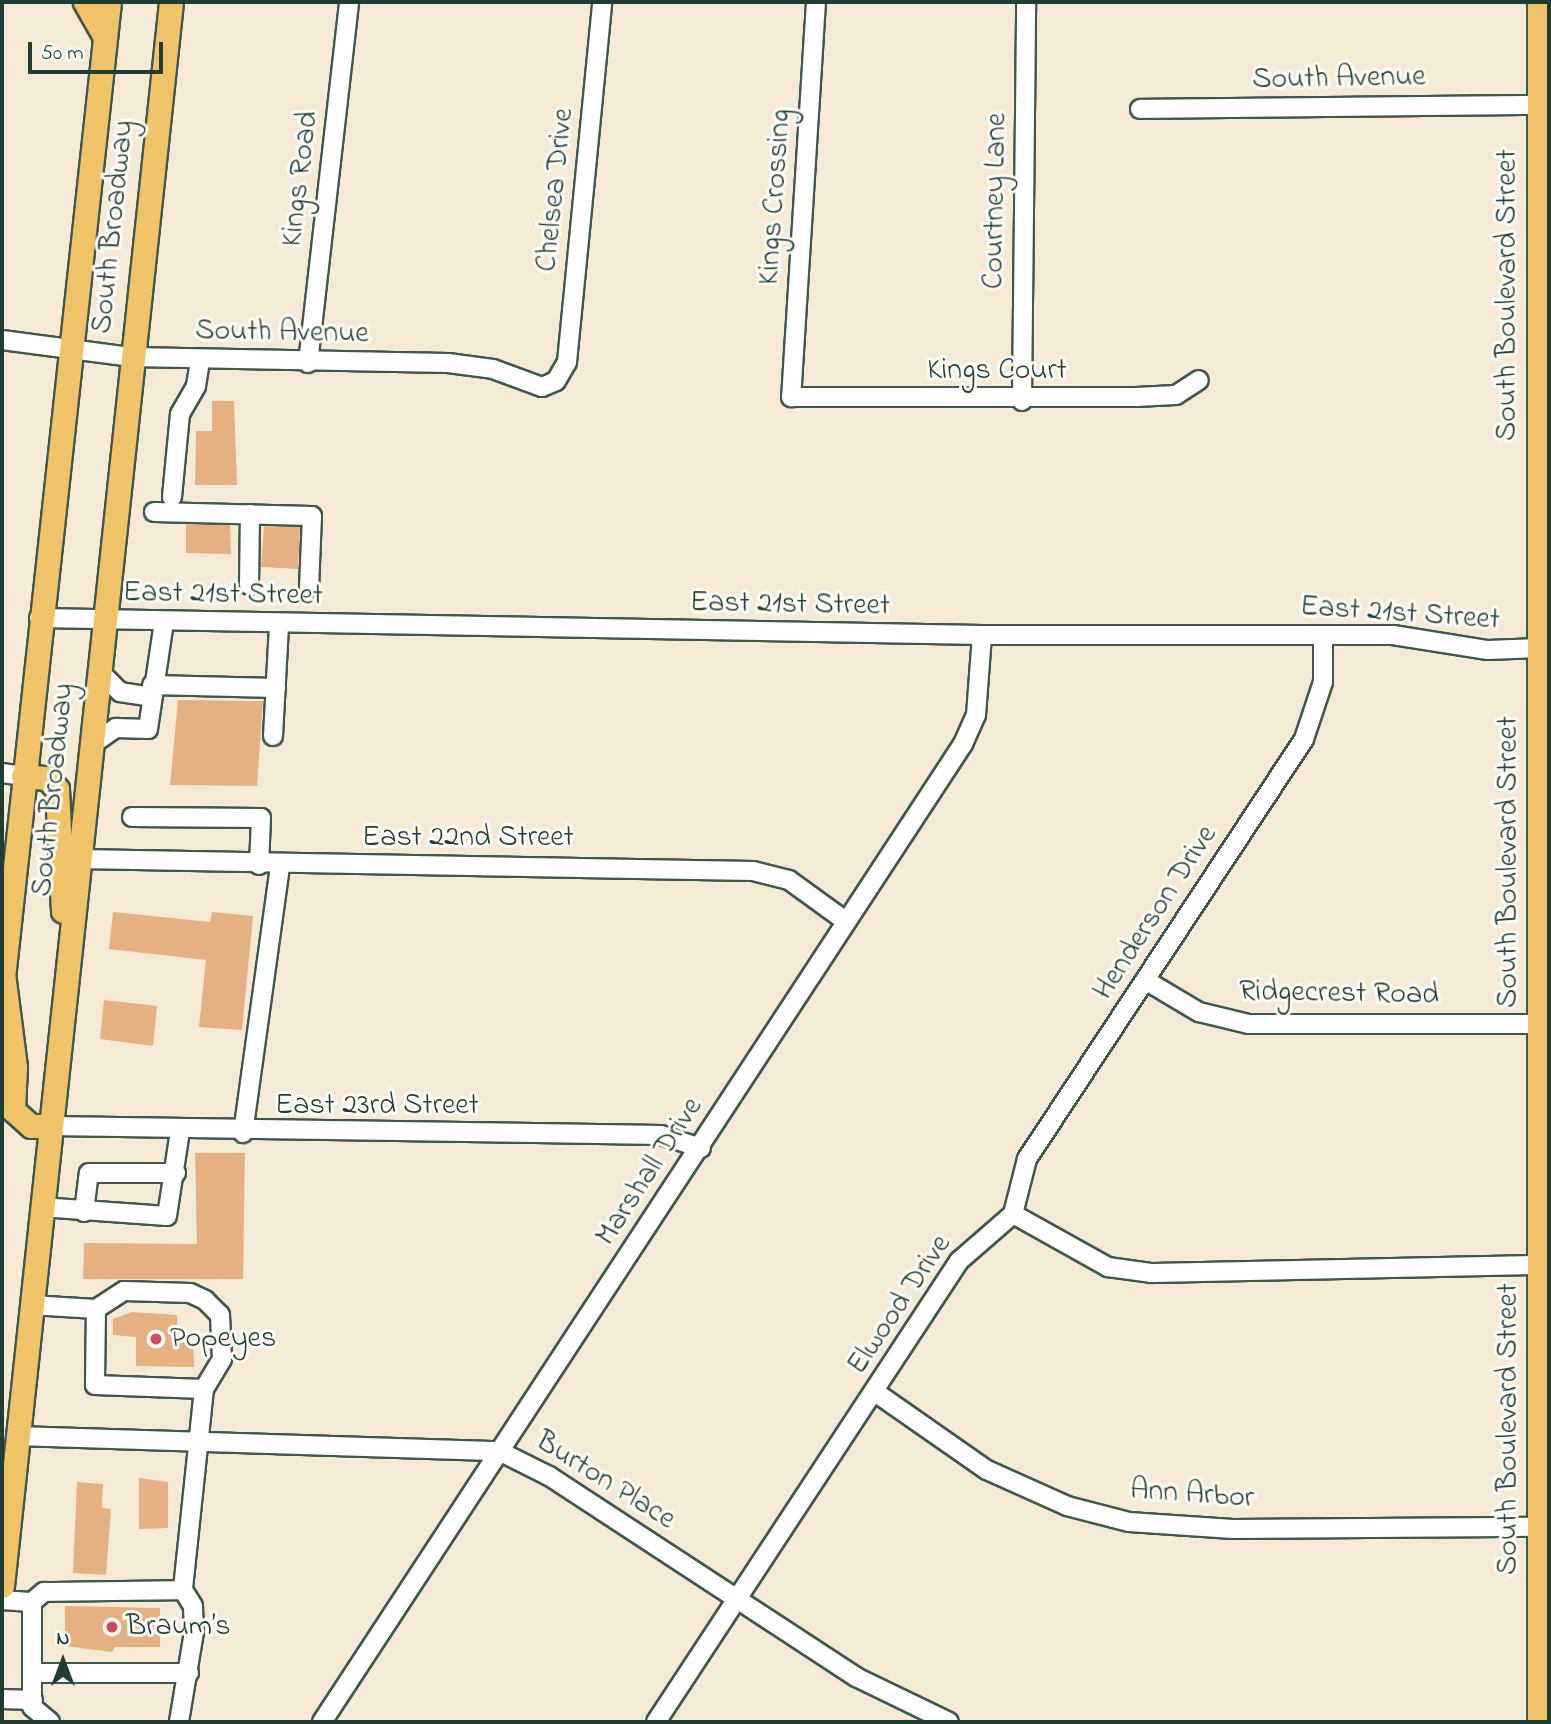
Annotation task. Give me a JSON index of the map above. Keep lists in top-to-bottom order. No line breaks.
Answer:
{"streets":{"main road":["South Broadway","South Boulevard Street"],"street":["South Avenue","Kings Road","Chelsea Drive","Kings Crossing","Courtney Lane","Kings Court","East 21st Street","East 22nd Street","Henderson Drive","Ridgecrest Road","East 23rd Street","Marshall Drive","Elwood Drive","Burton Place","Ann Arbor"]},"crossings":[["South Avenue","Kings Road"],["South Avenue","Chelsea Drive"],["South Avenue","South Broadway"],["South Avenue","South Boulevard Street"],["Kings Crossing","Kings Court"],["Courtney Lane","Kings Court"],["South Broadway","East 21st Street"],["South Broadway","East 22nd Street"],["South Broadway","East 23rd Street"],["South Broadway","Burton Place"],["South Boulevard Street","East 21st Street"],["South Boulevard Street","Ridgecrest Road"],["South Boulevard Street","Ann Arbor"],["East 21st Street","Henderson Drive"],["East 21st Street","Marshall Drive"],["East 22nd Street","Marshall Drive"],["Henderson Drive","Ridgecrest Road"],["Henderson Drive","Elwood Drive"],["East 23rd Street","Marshall Drive"],["Marshall Drive","Burton Place"],["Elwood Drive","Burton Place"],["Elwood Drive","Ann Arbor"]],"places":["Popeyes","Braum’s"],"scale_bar":"50 m","north":"top"}
